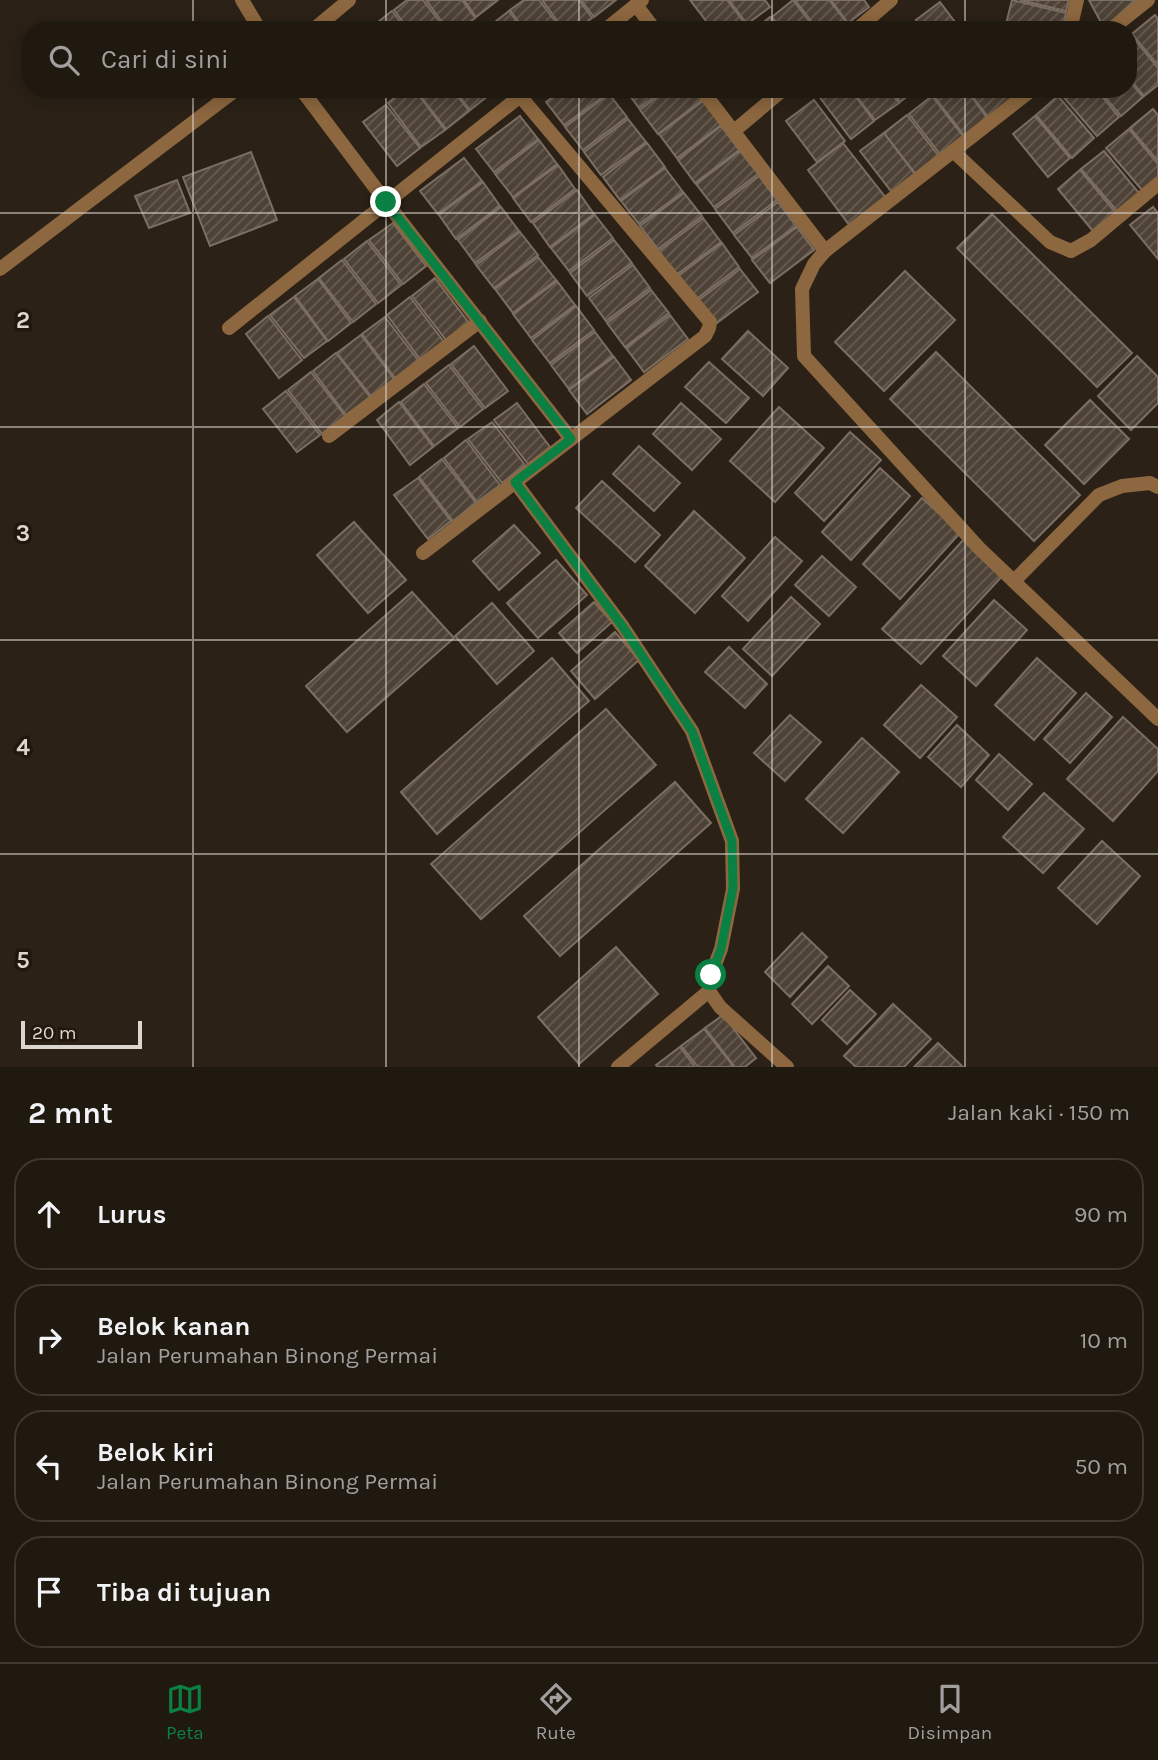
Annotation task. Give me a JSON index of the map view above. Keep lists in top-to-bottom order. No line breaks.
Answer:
{"scale_bar":"20 m","page":{"search":"Cari di sini","scale":"20 m","heading":["2 mnt","Jalan kaki · 150 m"],"list":[["Lurus","90 m"],["Belok kanan","Jalan Perumahan Binong Permai","10 m"],["Belok kiri","Jalan Perumahan Binong Permai","50 m"],"Tiba di tujuan"],"nav":["Peta","Rute","Disimpan"]},"grid":{"rows":["2","3","4","5"]}}
